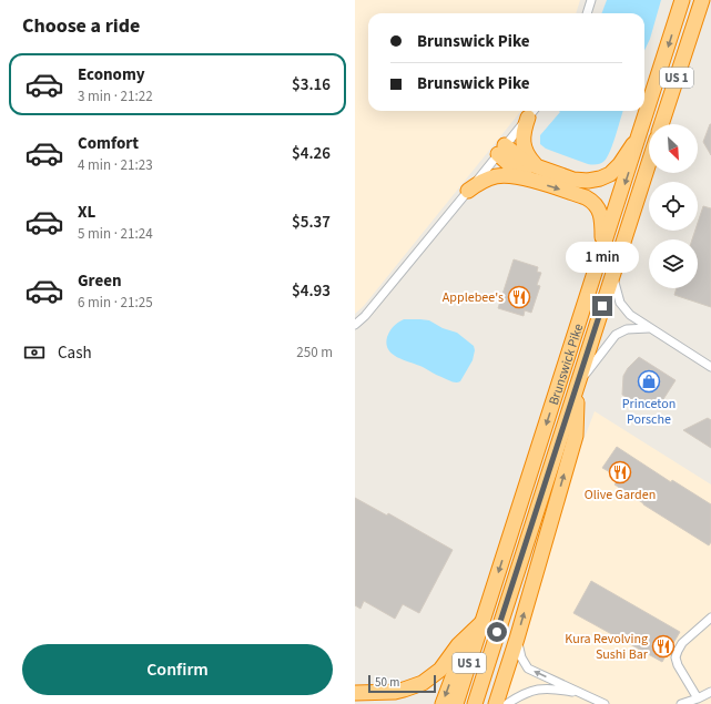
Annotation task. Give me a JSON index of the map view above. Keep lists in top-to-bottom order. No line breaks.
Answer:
{"streets":{"highway":["US 1","Brunswick Pike"]},"places":{"restaurant":["Applebee's","Olive Garden","Kura Revolving Sushi Bar"],"shop":["Princeton Porsche"]},"scale_bar":"50 m","north":"bottom right","page":{"heading":"Choose a ride","banner":["Brunswick Pike","Brunswick Pike"],"list":[{"name":"Economy","note":"3 min · 21:22","value":"$3.16"},{"name":"Comfort","note":"4 min · 21:23","value":"$4.26"},{"name":"XL","note":"5 min · 21:24","value":"$5.37"},{"name":"Green","note":"6 min · 21:25","value":"$4.93"}],"bubble":"1 min","pay":["Cash","250 m"],"buttons":"Confirm","scale":"50 m"}}
